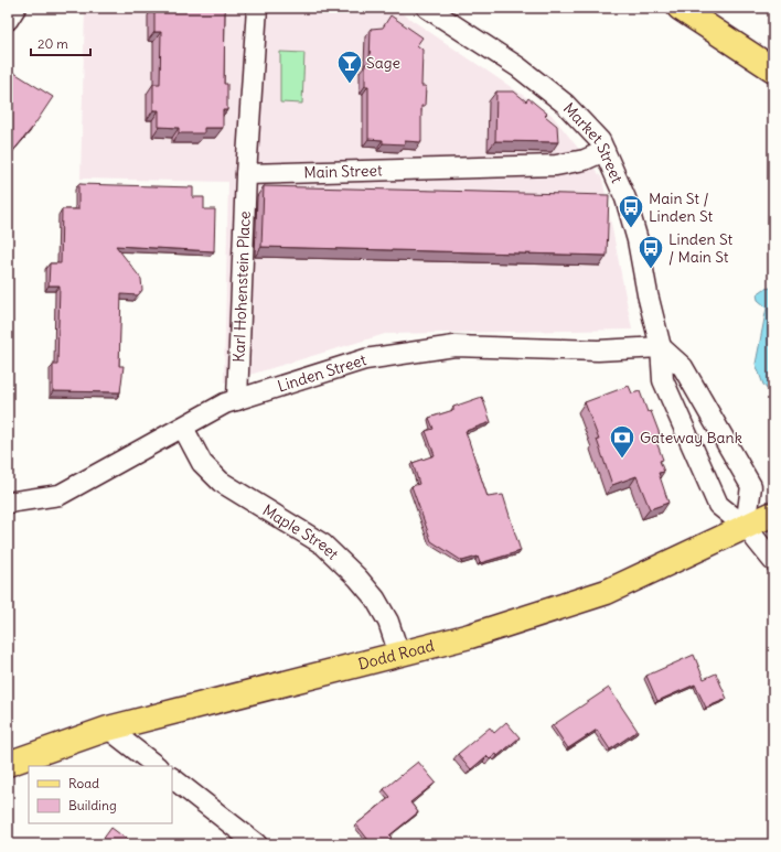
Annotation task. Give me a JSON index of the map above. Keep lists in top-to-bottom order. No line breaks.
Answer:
{"streets":{"main road":["Dodd Road"],"street":["Market Street","Main Street","Karl Hohenstein Place","Linden Street","Maple Street"]},"crossings":[["Market Street","Main Street"],["Market Street","Linden Street"],["Market Street","Dodd Road"],["Main Street","Karl Hohenstein Place"],["Karl Hohenstein Place","Linden Street"],["Linden Street","Maple Street"],["Maple Street","Dodd Road"]],"places":{"bar":["Sage"],"bus stop":["Main St / Linden St","Linden St / Main St"],"bank":["Gateway Bank"]},"legend":["Road","Building"],"scale_bar":"20 m"}
